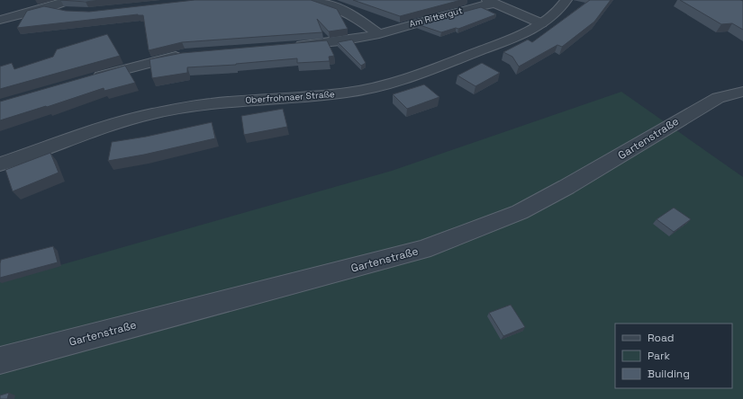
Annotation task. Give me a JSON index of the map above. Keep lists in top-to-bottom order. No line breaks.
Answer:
{"streets":{"street":["Am Rittergut","Oberfrohnaer Straße","Gartenstraße"]},"crossings":[["Am Rittergut","Oberfrohnaer Straße"]],"legend":["Road","Park","Building"]}
